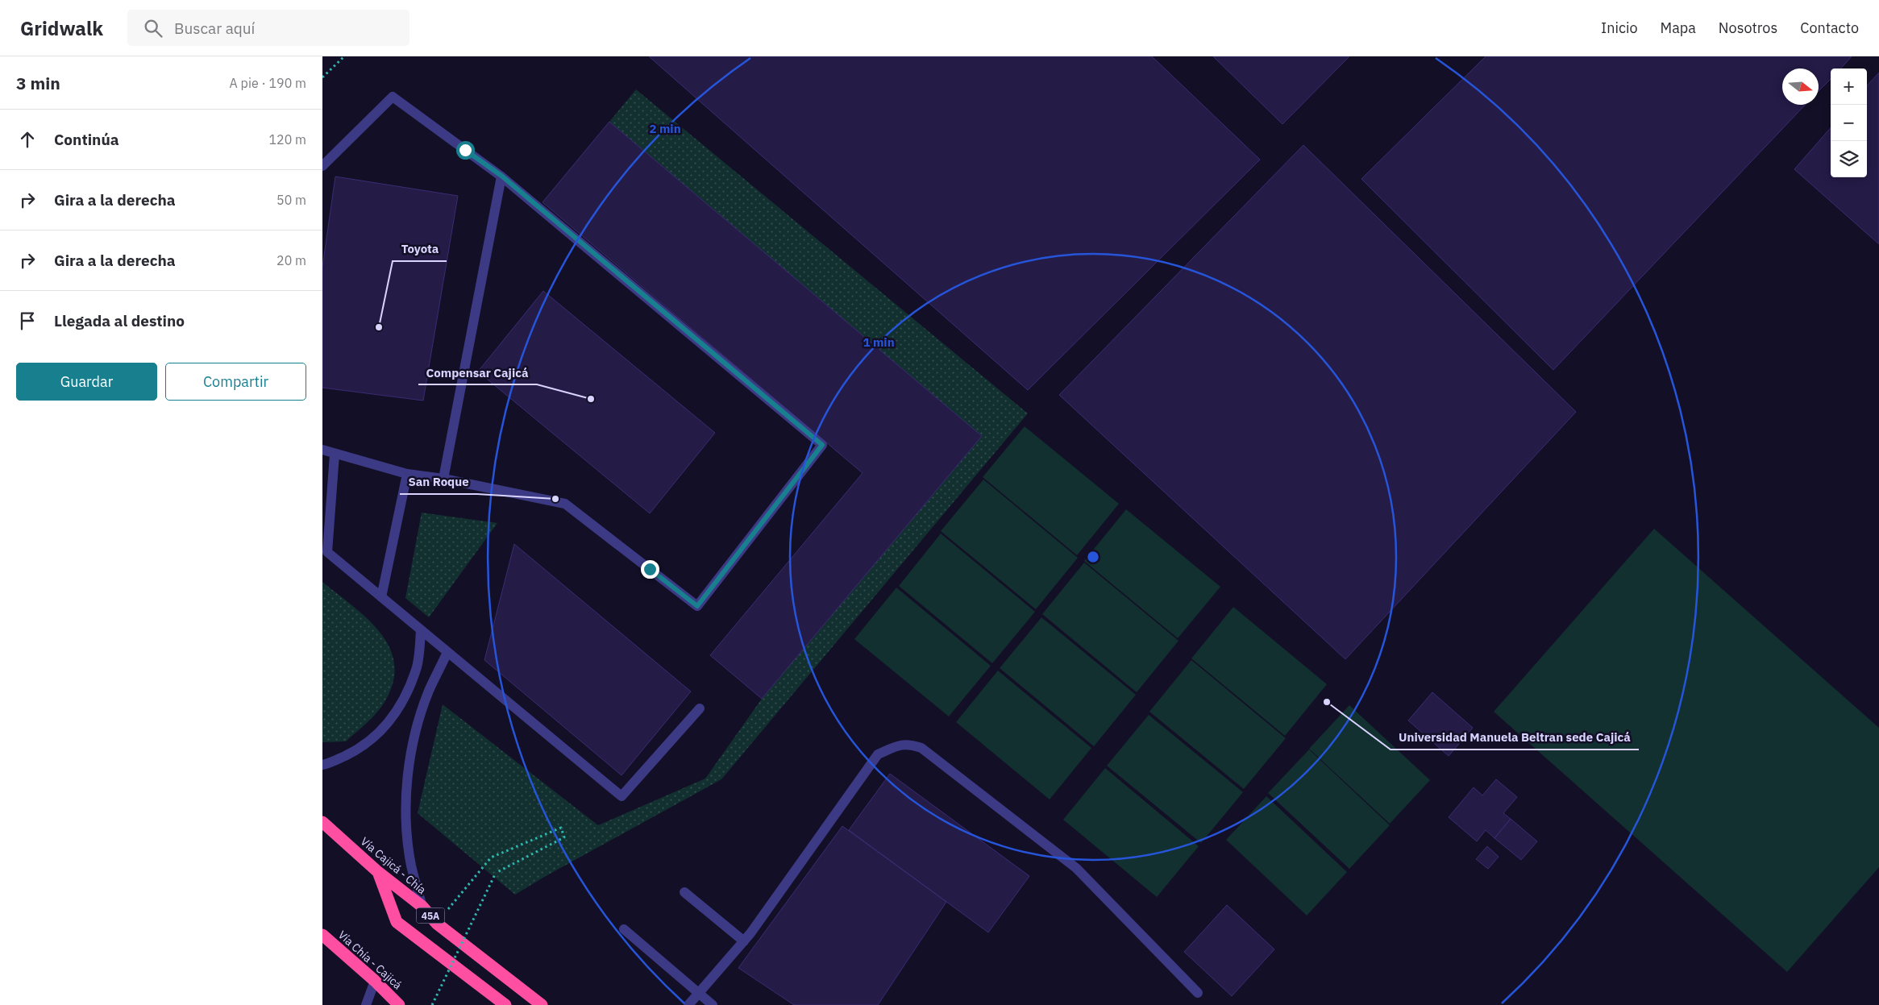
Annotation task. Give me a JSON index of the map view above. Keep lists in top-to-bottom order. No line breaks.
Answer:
{"streets":{"highway":["Vía Cajicá - Chía","45A","Vía Chía - Cajicá"]},"places":["Toyota","Compensar Cajicá","San Roque","Universidad Manuela Beltran sede Cajicá"],"north":"right","page":{"header":"Gridwalk","search":"Buscar aquí","nav":["Inicio","Mapa","Nosotros","Contacto"],"heading":["3 min","A pie · 190 m"],"map_buttons":["+","−"],"list":[["Continúa","120 m"],["Gira a la derecha","50 m"],["Gira a la derecha","20 m"],"Llegada al destino"],"buttons":["Guardar","Compartir"]},"rings":["2 min","1 min"]}
